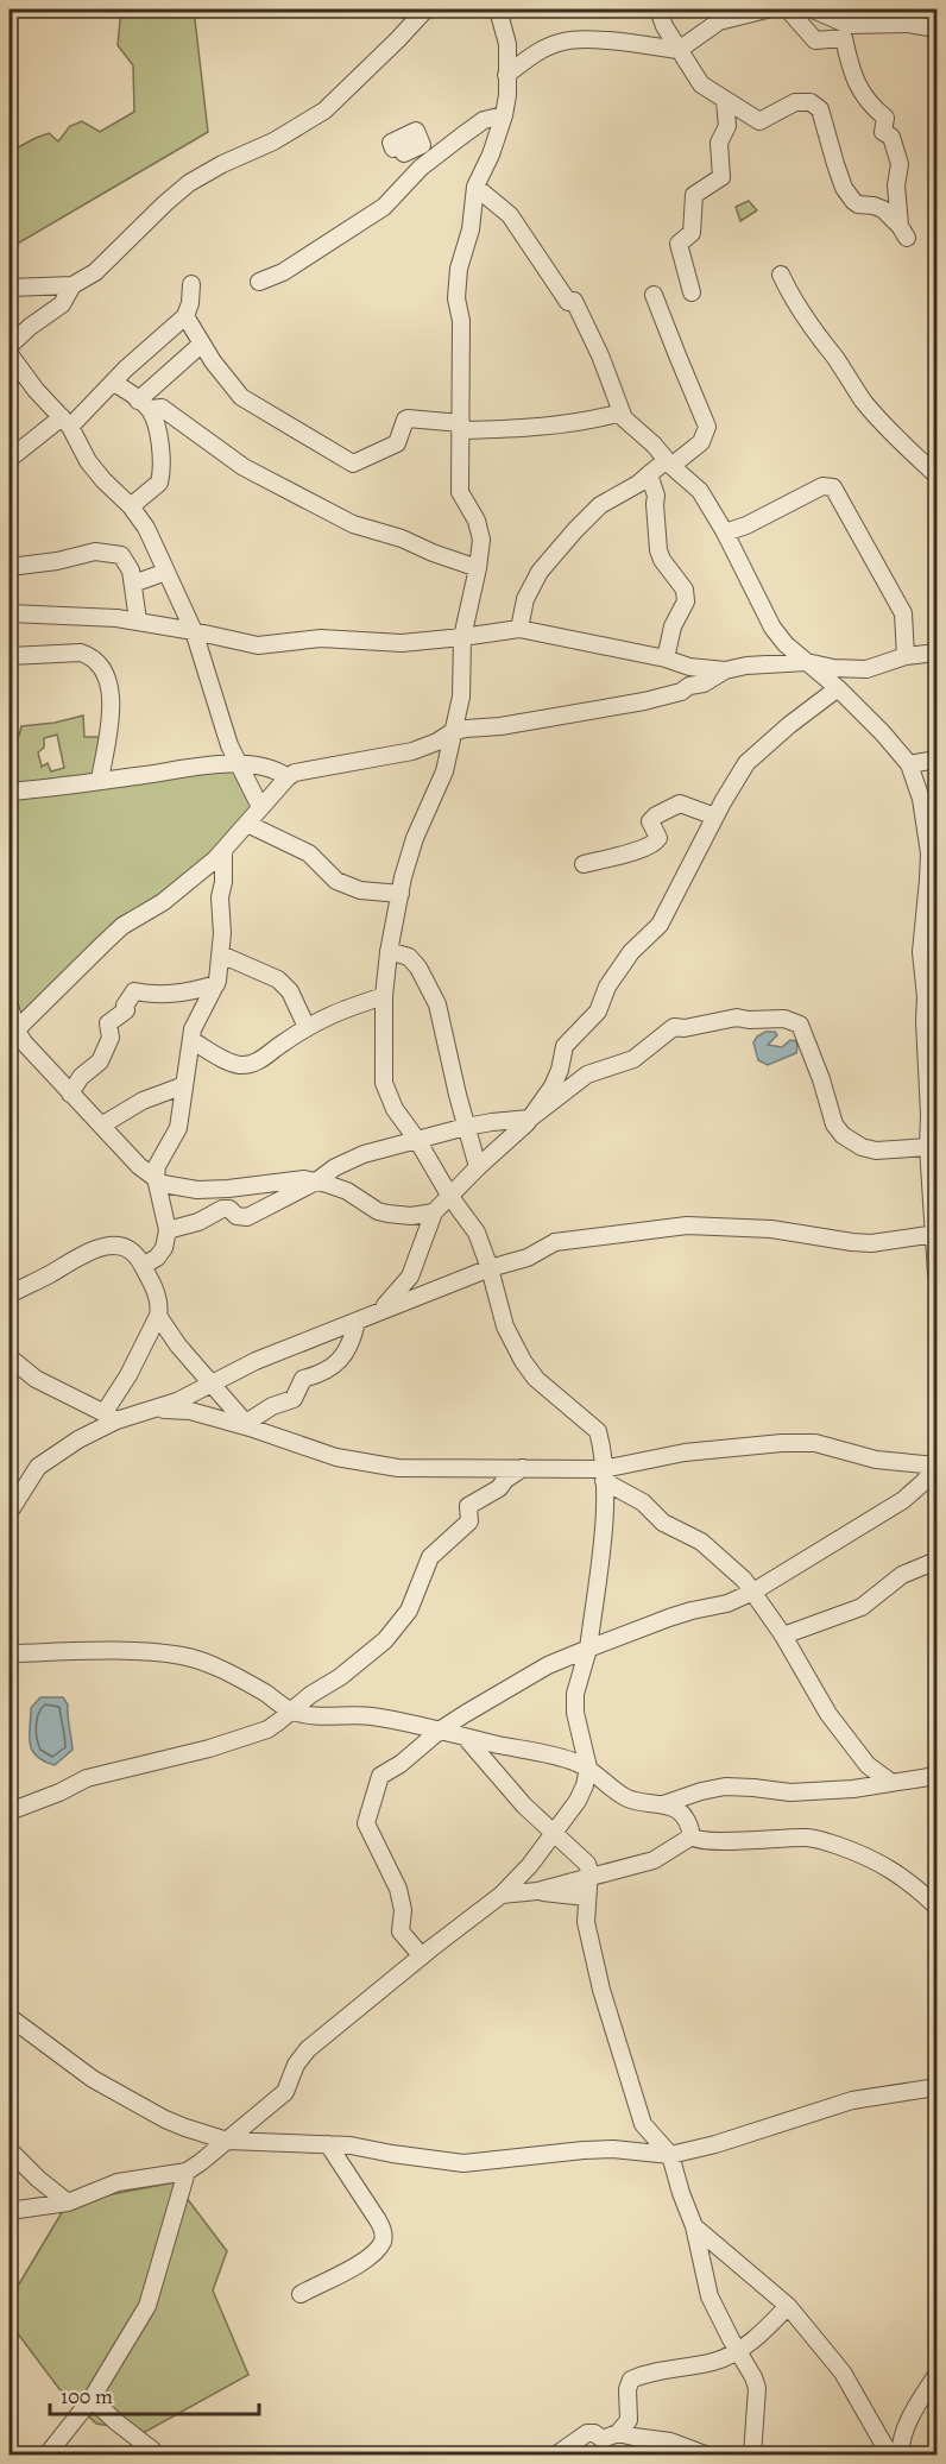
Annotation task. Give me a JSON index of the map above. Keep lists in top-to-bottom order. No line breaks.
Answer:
{"scale_bar":"100 m"}
